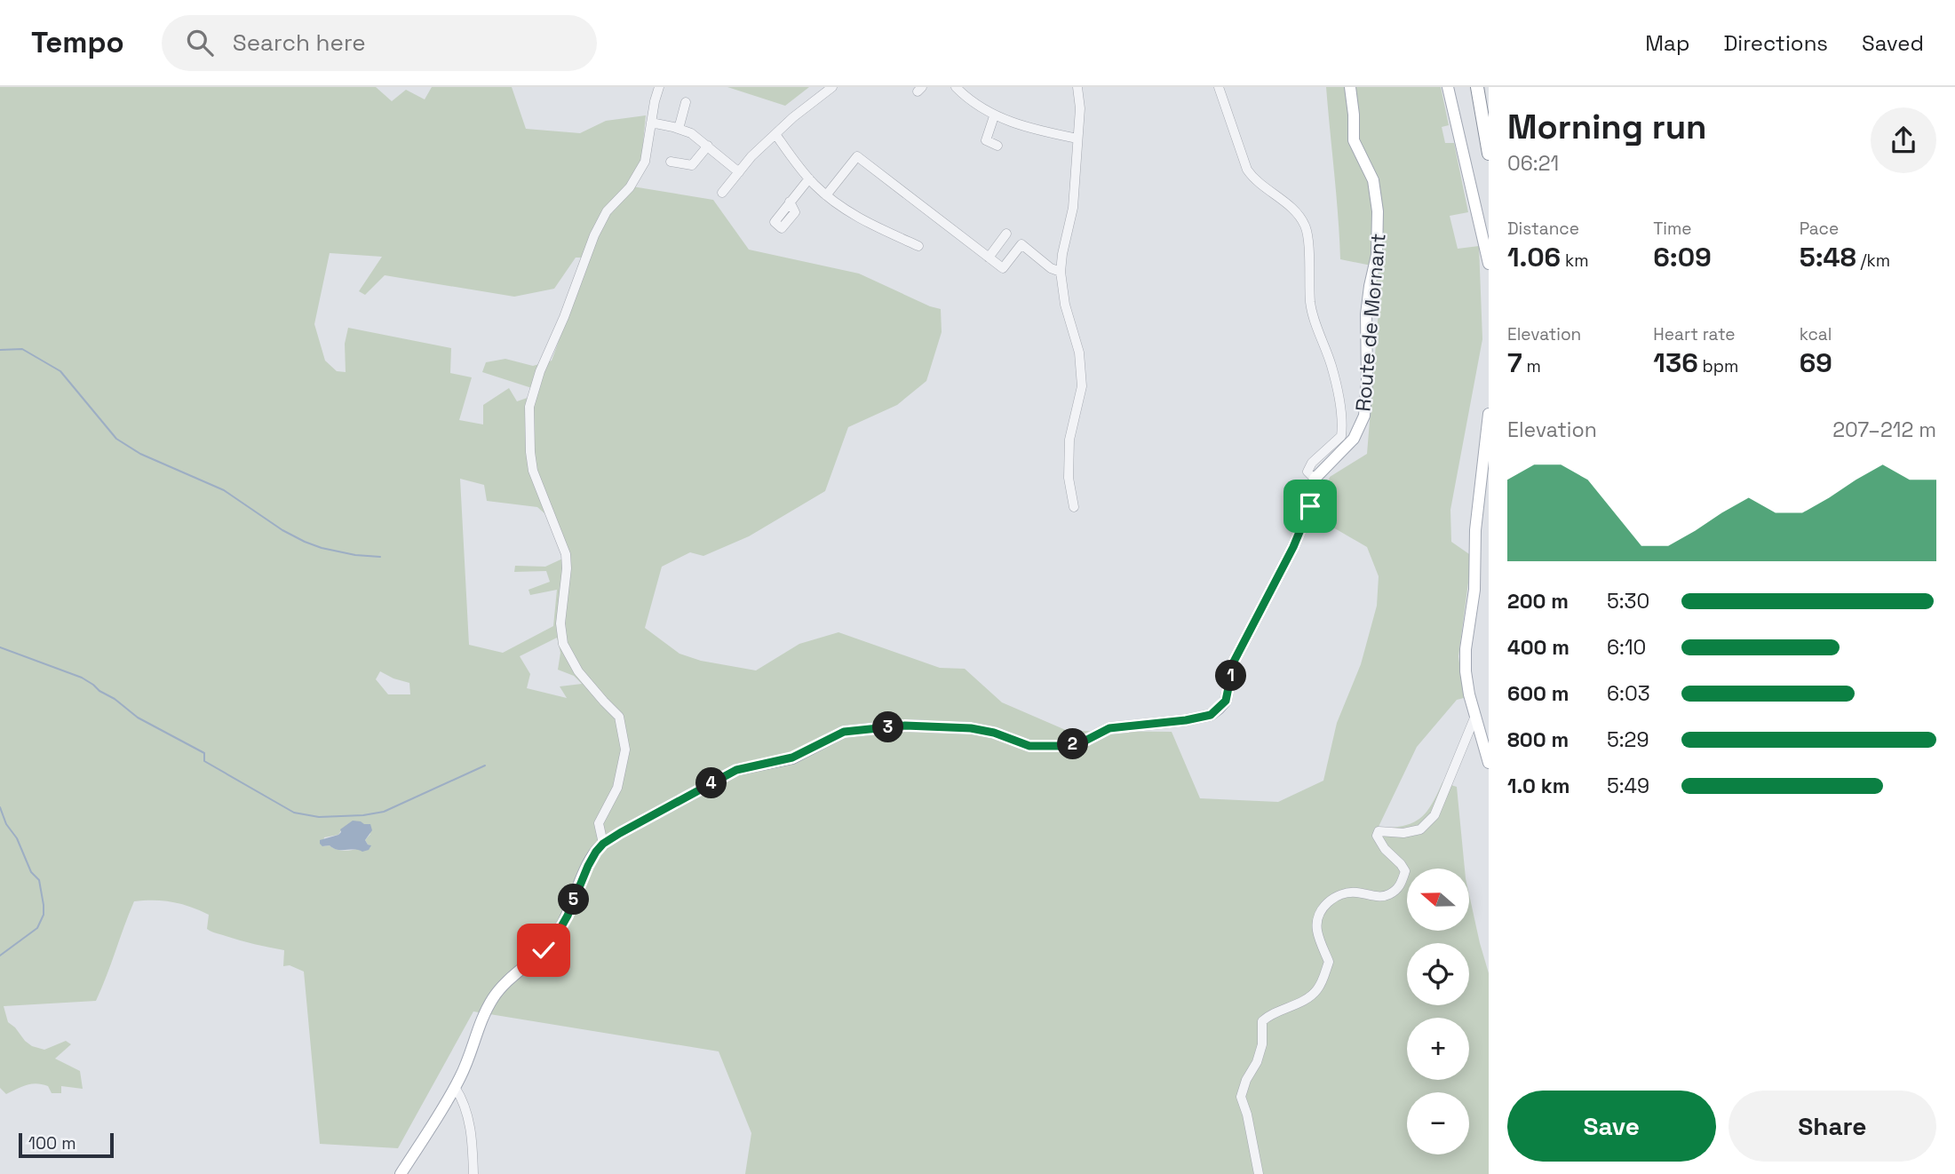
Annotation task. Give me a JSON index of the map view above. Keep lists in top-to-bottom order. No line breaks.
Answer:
{"streets":{"main road":["Route de Mornant"]},"scale_bar":"100 m","north":"left","page":{"header":"Tempo","search":"Search here","nav":["Map","Directions","Saved"],"heading":["Morning run","06:21"],"stats":[["Distance","1.06 km"],["Time","6:09"],["Pace","5:48 /km"],["Elevation","7 m"],["Heart rate","136 bpm"],["kcal","69"]],"chart":["Elevation","207–212 m"],"list":[{"name":"200 m","note":"5:30"},{"name":"400 m","note":"6:10"},{"name":"600 m","note":"6:03"},{"name":"800 m","note":"5:29"},{"name":"1.0 km","note":"5:49"}],"pins":["1","3","2","4","5"],"map_buttons":["+","−"],"buttons":["Save","Share"],"scale":"100 m"}}
